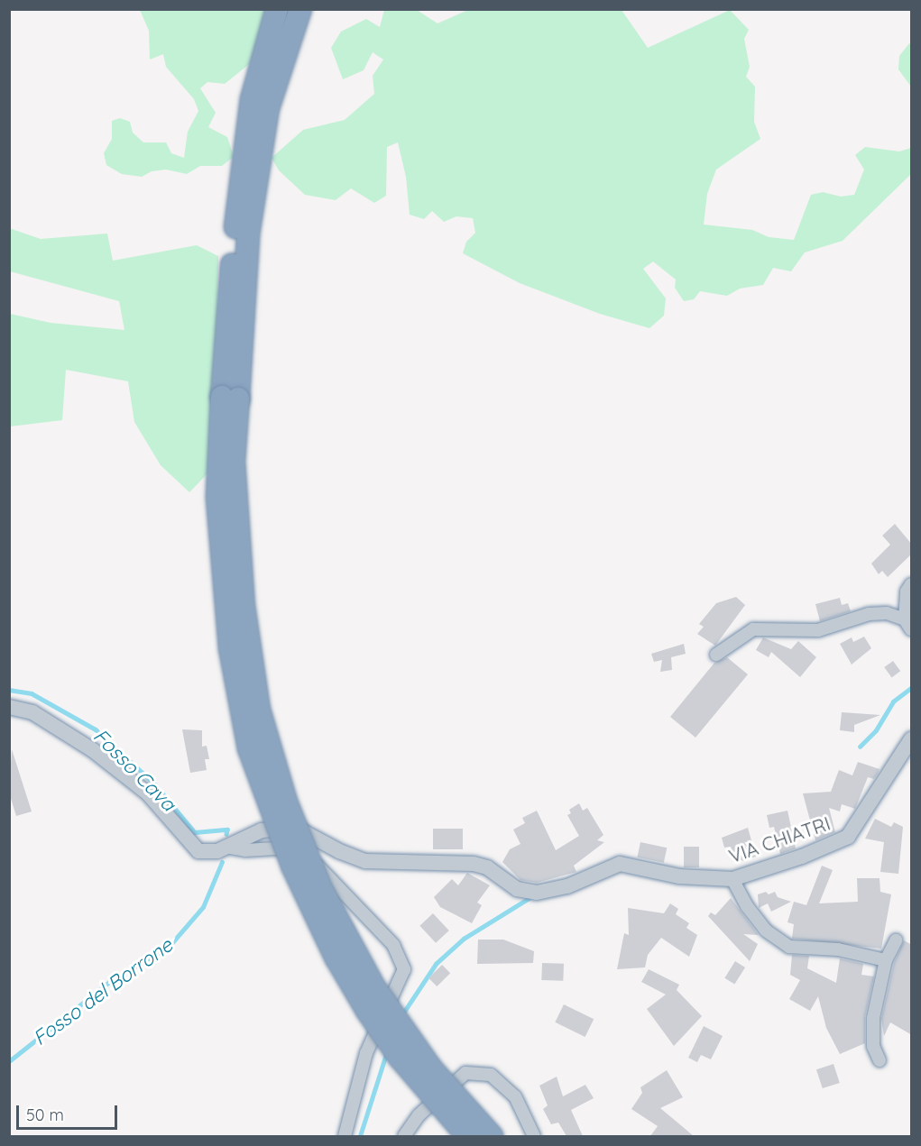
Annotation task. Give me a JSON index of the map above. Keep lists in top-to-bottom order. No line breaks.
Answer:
{"streets":{"street":["VIA CHIATRI"]},"water":["Fosso Cava","Fosso del Borrone"],"scale_bar":"50 m"}
